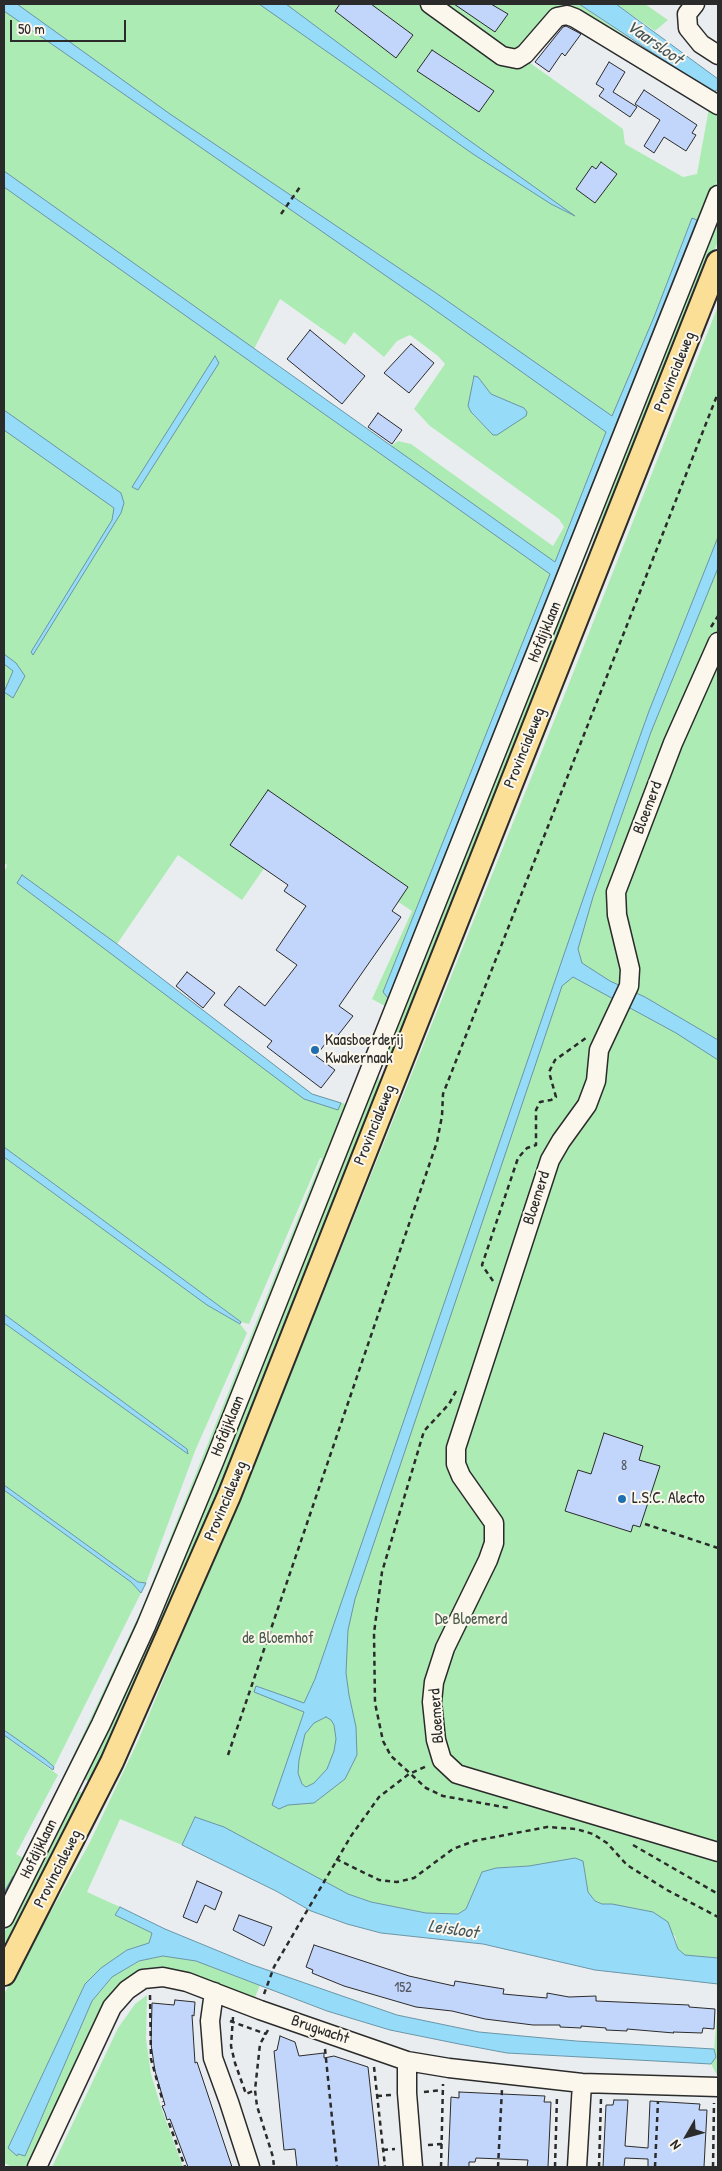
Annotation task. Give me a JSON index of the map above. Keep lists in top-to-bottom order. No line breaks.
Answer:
{"streets":{"main road":["Provincialeweg"],"street":["Hofdijklaan","Bloemerd","Brugwacht"]},"water":["Vaarsloot","Leisloot"],"parks":["De Bloemerd","de Bloemhof"],"places":["Kaasboerderij Kwakernaak","L.S.C. Alecto"],"house_numbers":["8","152"],"scale_bar":"50 m","north":"bottom left"}
